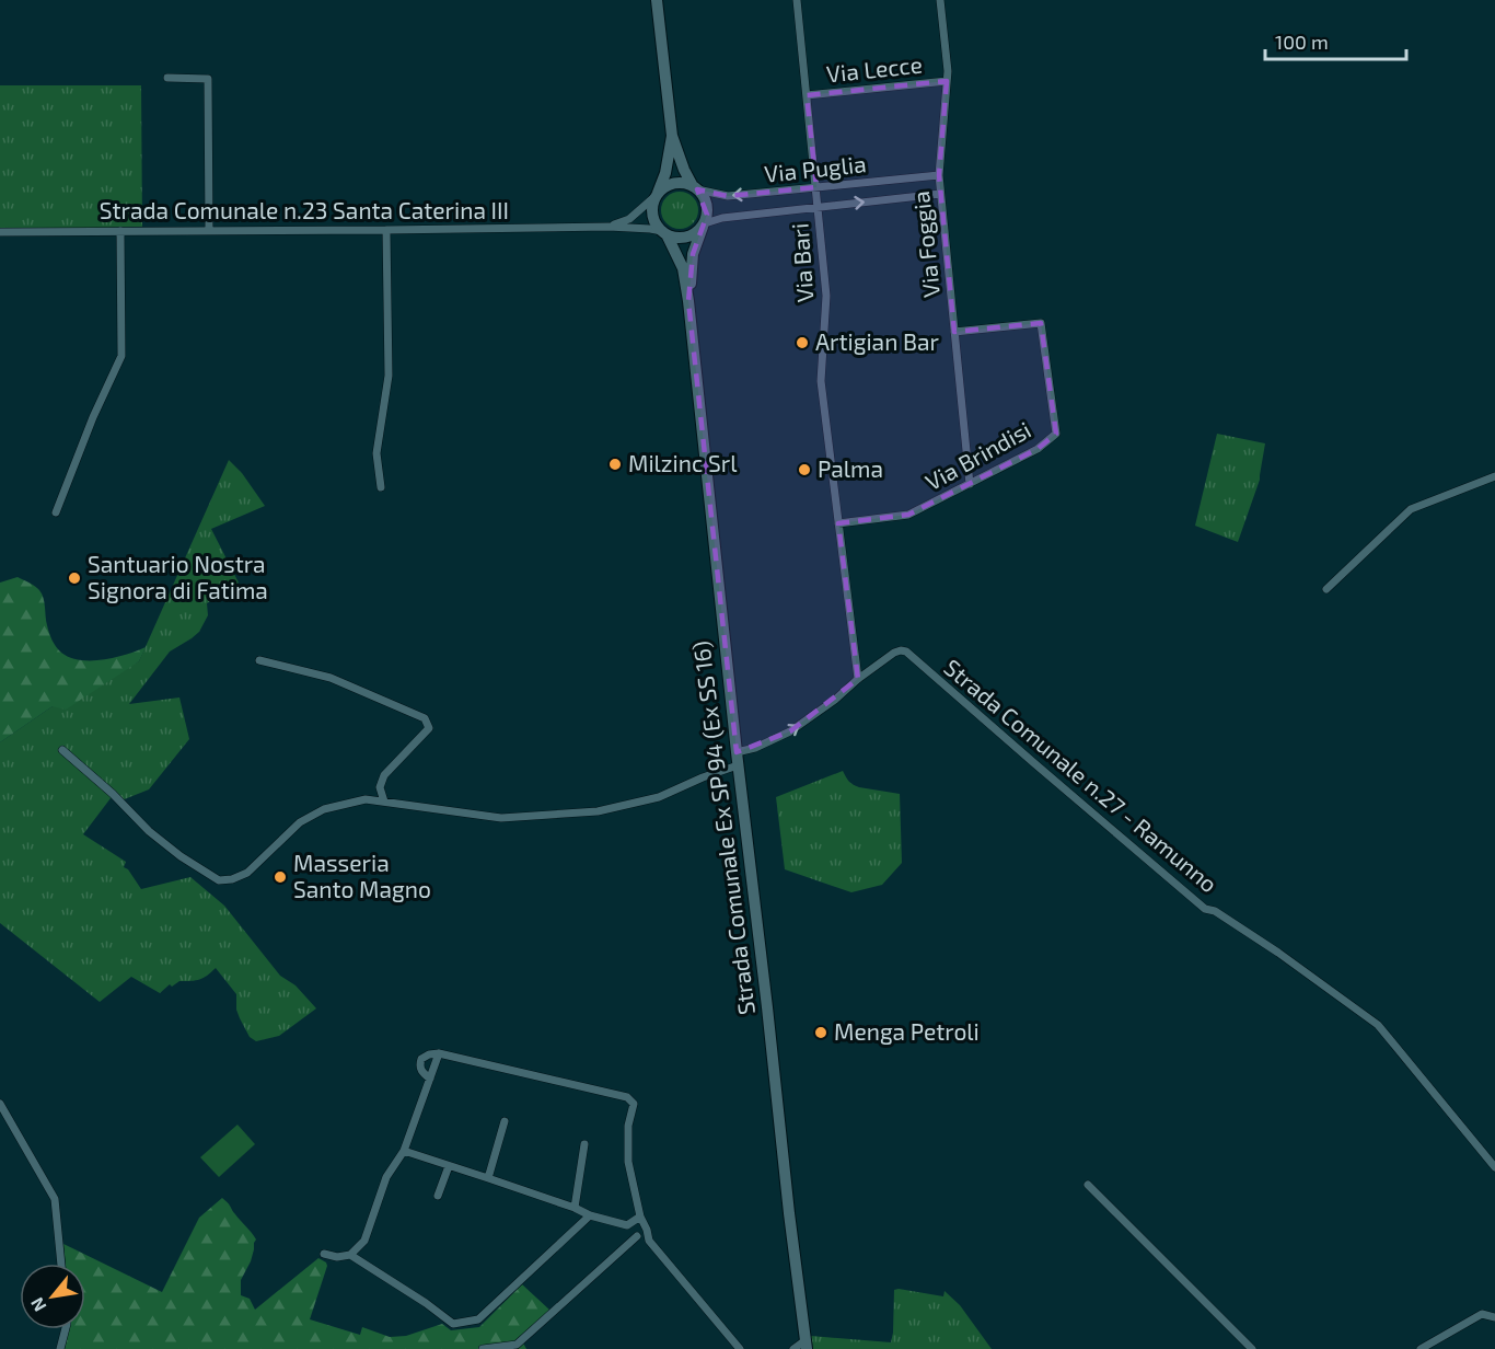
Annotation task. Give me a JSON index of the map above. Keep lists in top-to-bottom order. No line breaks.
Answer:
{"streets":{"main road":["Strada Comunale Ex SP 94 (Ex SS 16)"],"street":["Via Lecce","Via Puglia","Strada Comunale n.23 Santa Caterina III","Via Foggia","Via Bari","Via Brindisi","Strada Comunale n.27 - Ramunno"]},"crossings":[["Via Lecce","Via Foggia"],["Via Lecce","Via Bari"],["Via Puglia","Strada Comunale n.23 Santa Caterina III"],["Via Puglia","Via Foggia"],["Via Puglia","Via Bari"],["Via Puglia","Strada Comunale Ex SP 94 (Ex SS 16)"],["Strada Comunale n.23 Santa Caterina III","Strada Comunale Ex SP 94 (Ex SS 16)"],["Via Foggia","Via Brindisi"],["Via Bari","Via Brindisi"],["Via Bari","Strada Comunale n.27 - Ramunno"]],"places":["Artigian Bar","Milzinc Srl","Palma","Santuario Nostra Signora di Fatima","Masseria Santo Magno","Menga Petroli"],"scale_bar":"100 m","north":"bottom left"}
